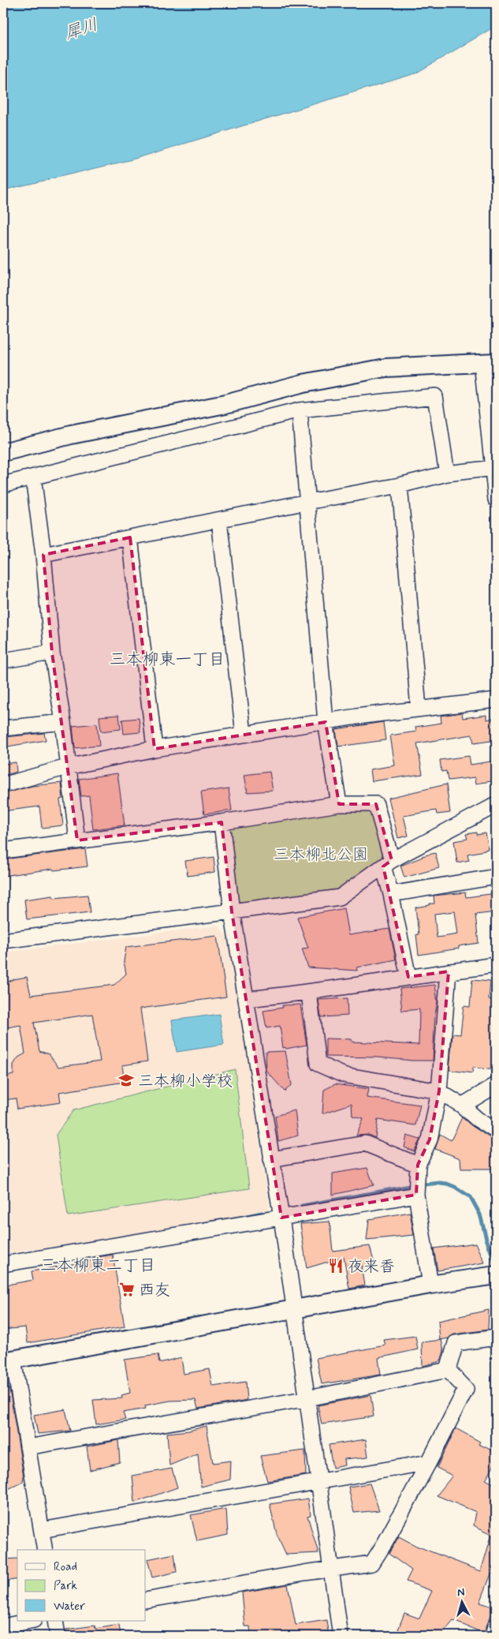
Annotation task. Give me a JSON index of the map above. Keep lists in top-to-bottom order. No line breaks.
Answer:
{"districts":["三本柳東一丁目","三本柳東二丁目"],"water":["犀川"],"parks":["三本柳北公園"],"places":{"school or university":["三本柳小学校"],"restaurant":["夜来香"],"supermarket":["西友"]},"legend":["Road","Park","Water"],"north":"top"}
